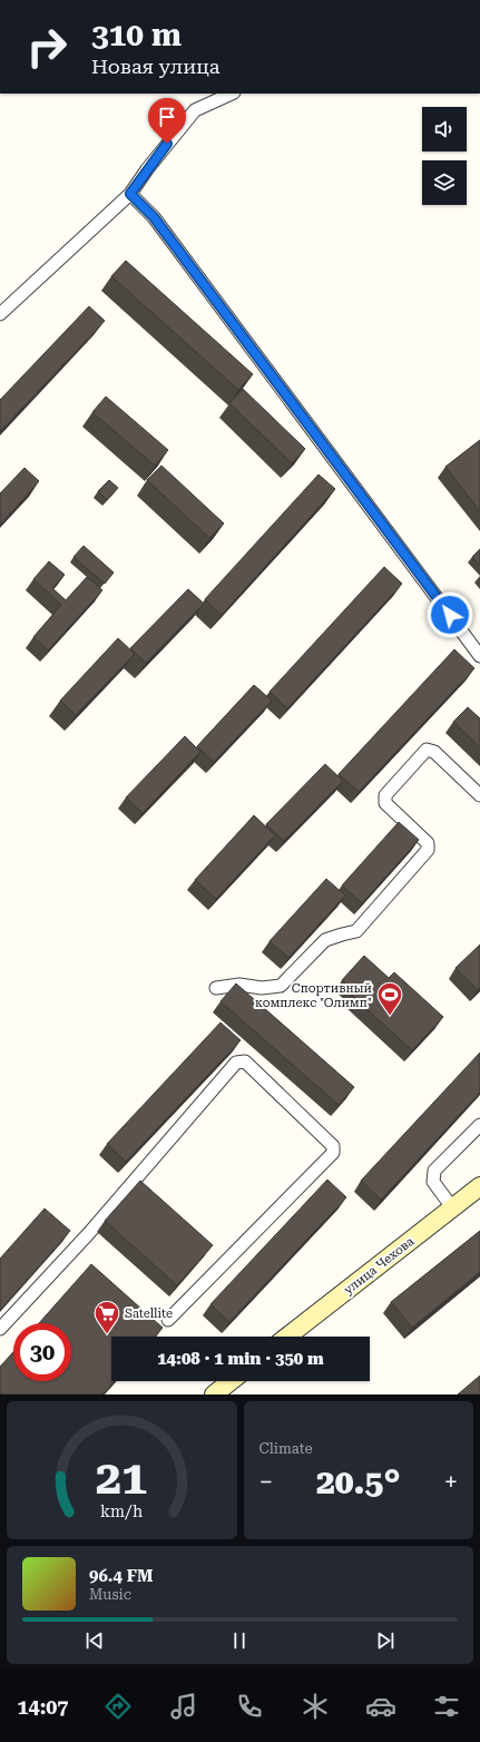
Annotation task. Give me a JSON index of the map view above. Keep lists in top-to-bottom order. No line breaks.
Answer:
{"streets":{"street":["улица Чехова"]},"places":{"sports":["Спортивный комплекс \"Олимп\""],"supermarket":["Satellite"]},"page":{"turn":["310 m","Новая улица"],"limit":"30","trip":"14:08 · 1 min · 350 m","tile":"Climate","heat":["−","20.5°","+"],"song":["96.4 FM","Music"],"tabs":"14:07","gauge":["21","km/h"]}}
